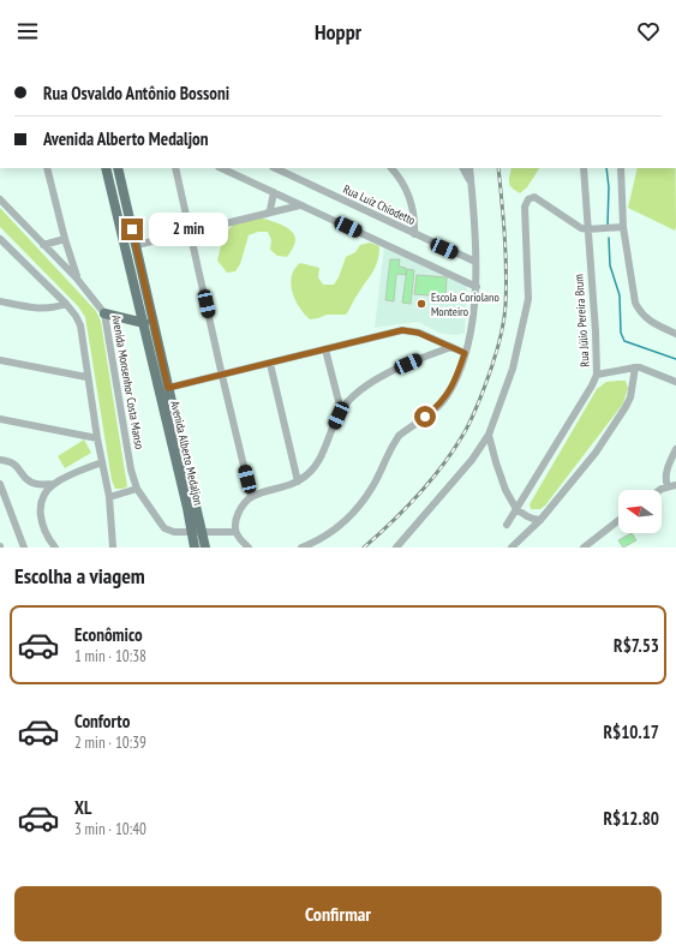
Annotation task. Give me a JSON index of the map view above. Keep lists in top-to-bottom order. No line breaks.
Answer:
{"streets":{"main road":["Avenida Alberto Medaljon"],"street":["Rua Luíz Chiodetto","Rua Júlio Pereira Brum","Avenida Monsenhor Costa Manso"]},"crossings":[["Avenida Monsenhor Costa Manso","Avenida Alberto Medaljon"]],"places":["Escola Coriolano Monteiro"],"north":"left","page":{"header":"Hoppr","banner":["Rua Osvaldo Antônio Bossoni","Avenida Alberto Medaljon"],"bubble":"2 min","heading":"Escolha a viagem","list":[{"name":"Econômico","note":"1 min · 10:38","value":"R$7.53"},{"name":"Conforto","note":"2 min · 10:39","value":"R$10.17"},{"name":"XL","note":"3 min · 10:40","value":"R$12.80"}],"buttons":"Confirmar"}}
